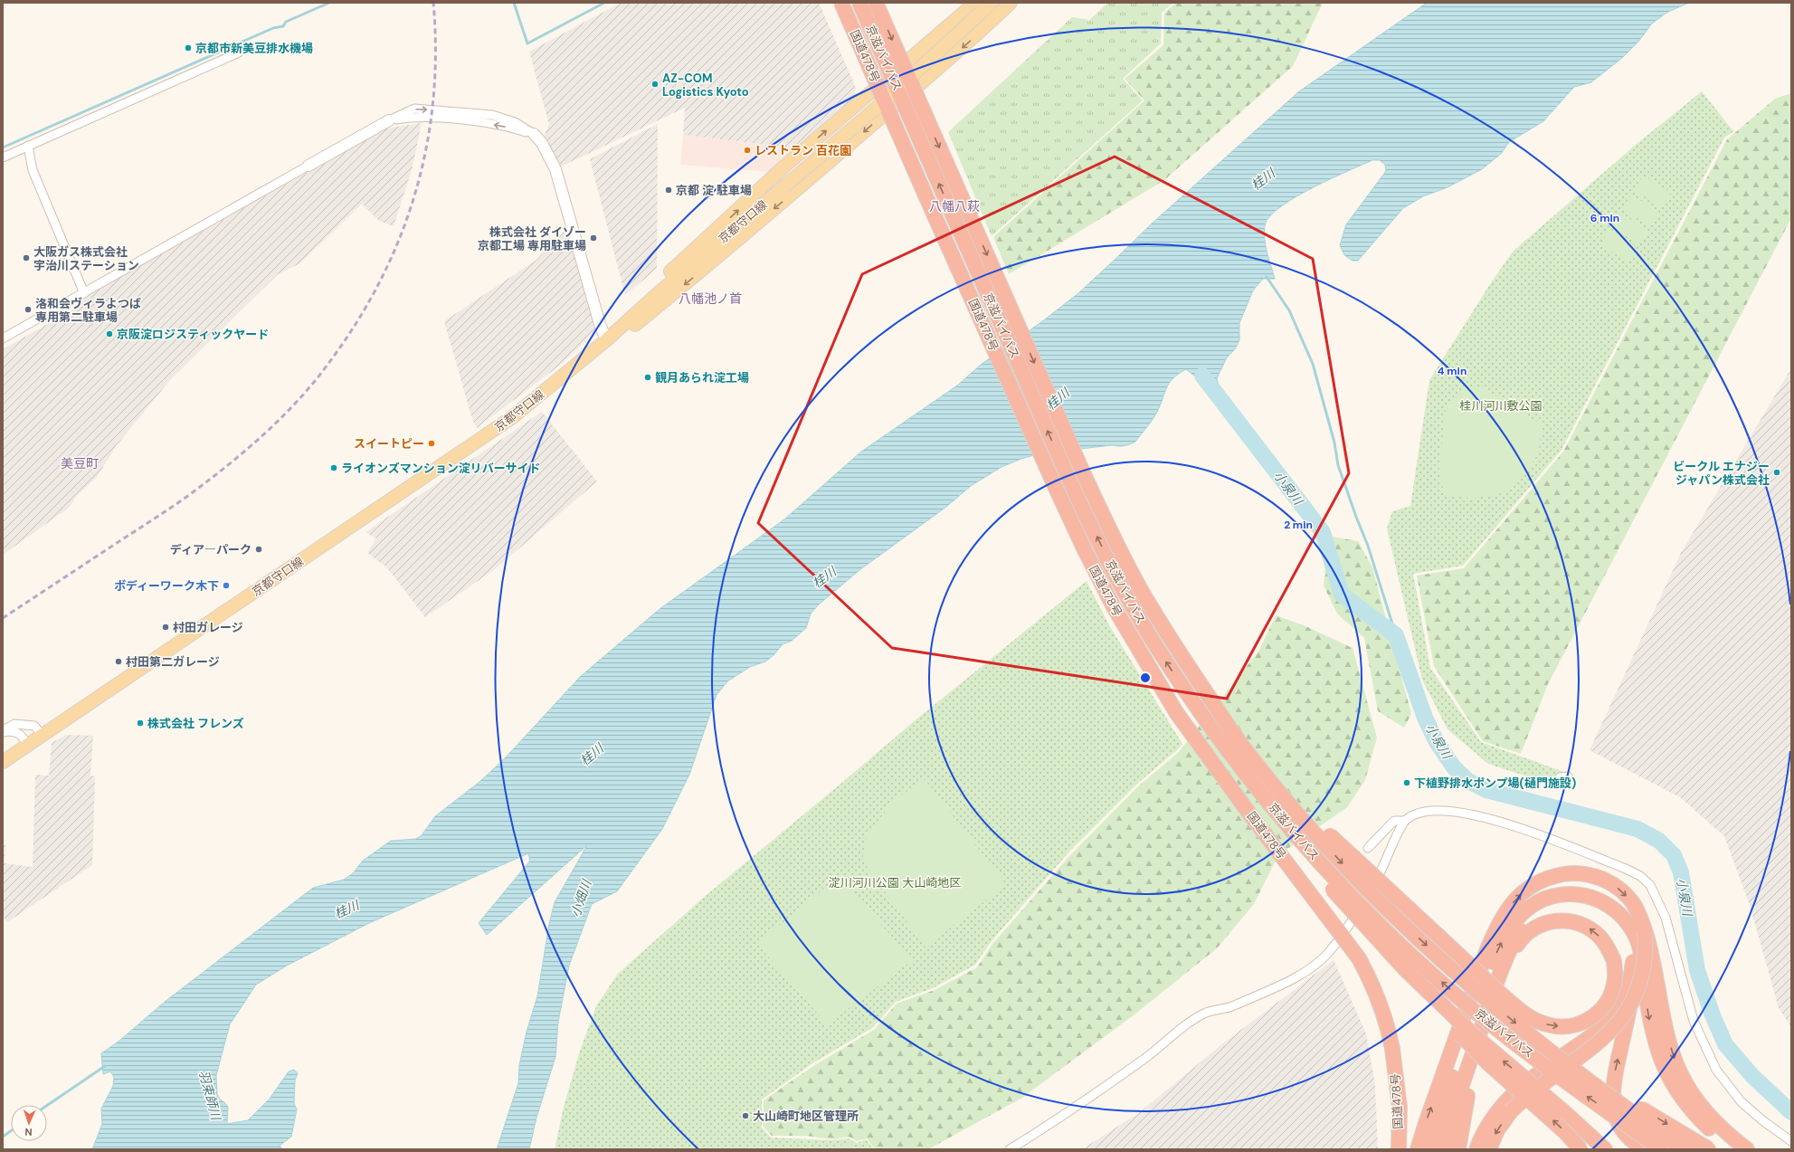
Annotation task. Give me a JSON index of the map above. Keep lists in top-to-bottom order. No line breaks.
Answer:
{"streets":{"highway":["国道478号","京滋バイパス"],"main road":["京都守口線"]},"crossings":[["国道478号","京都守口線"]],"districts":["八幡八萩","八幡池ノ首","美豆町"],"water":["桂川","小泉川","小畑川","羽束師川"],"parks":["桂川河川敷公園","淀川河川公園 大山崎地区"],"places":["京都市新美豆排水機場","AZ-COM Logistics Kyoto","レストラン 百花園","京都 淀 駐車場","株式会社 ダイゾー 京都工場 専用駐車場","大阪ガス株式会社 宇治川ステーション","洛和会ヴィラよつば 専用第二駐車場","京阪淀ロジスティックヤード","観月あられ淀工場","スイートピー","ライオンズマンション淀リバーサイド","ビークル エナジー ジャパン株式会社","ディア―パーク","ボディーワーク木下","村田ガレージ","村田第二ガレージ","株式会社 フレンズ","下植野排水ポンプ場(樋門施設)","大山崎町地区管理所"],"north":"bottom","rings":["6 min","4 min","2 min"]}
